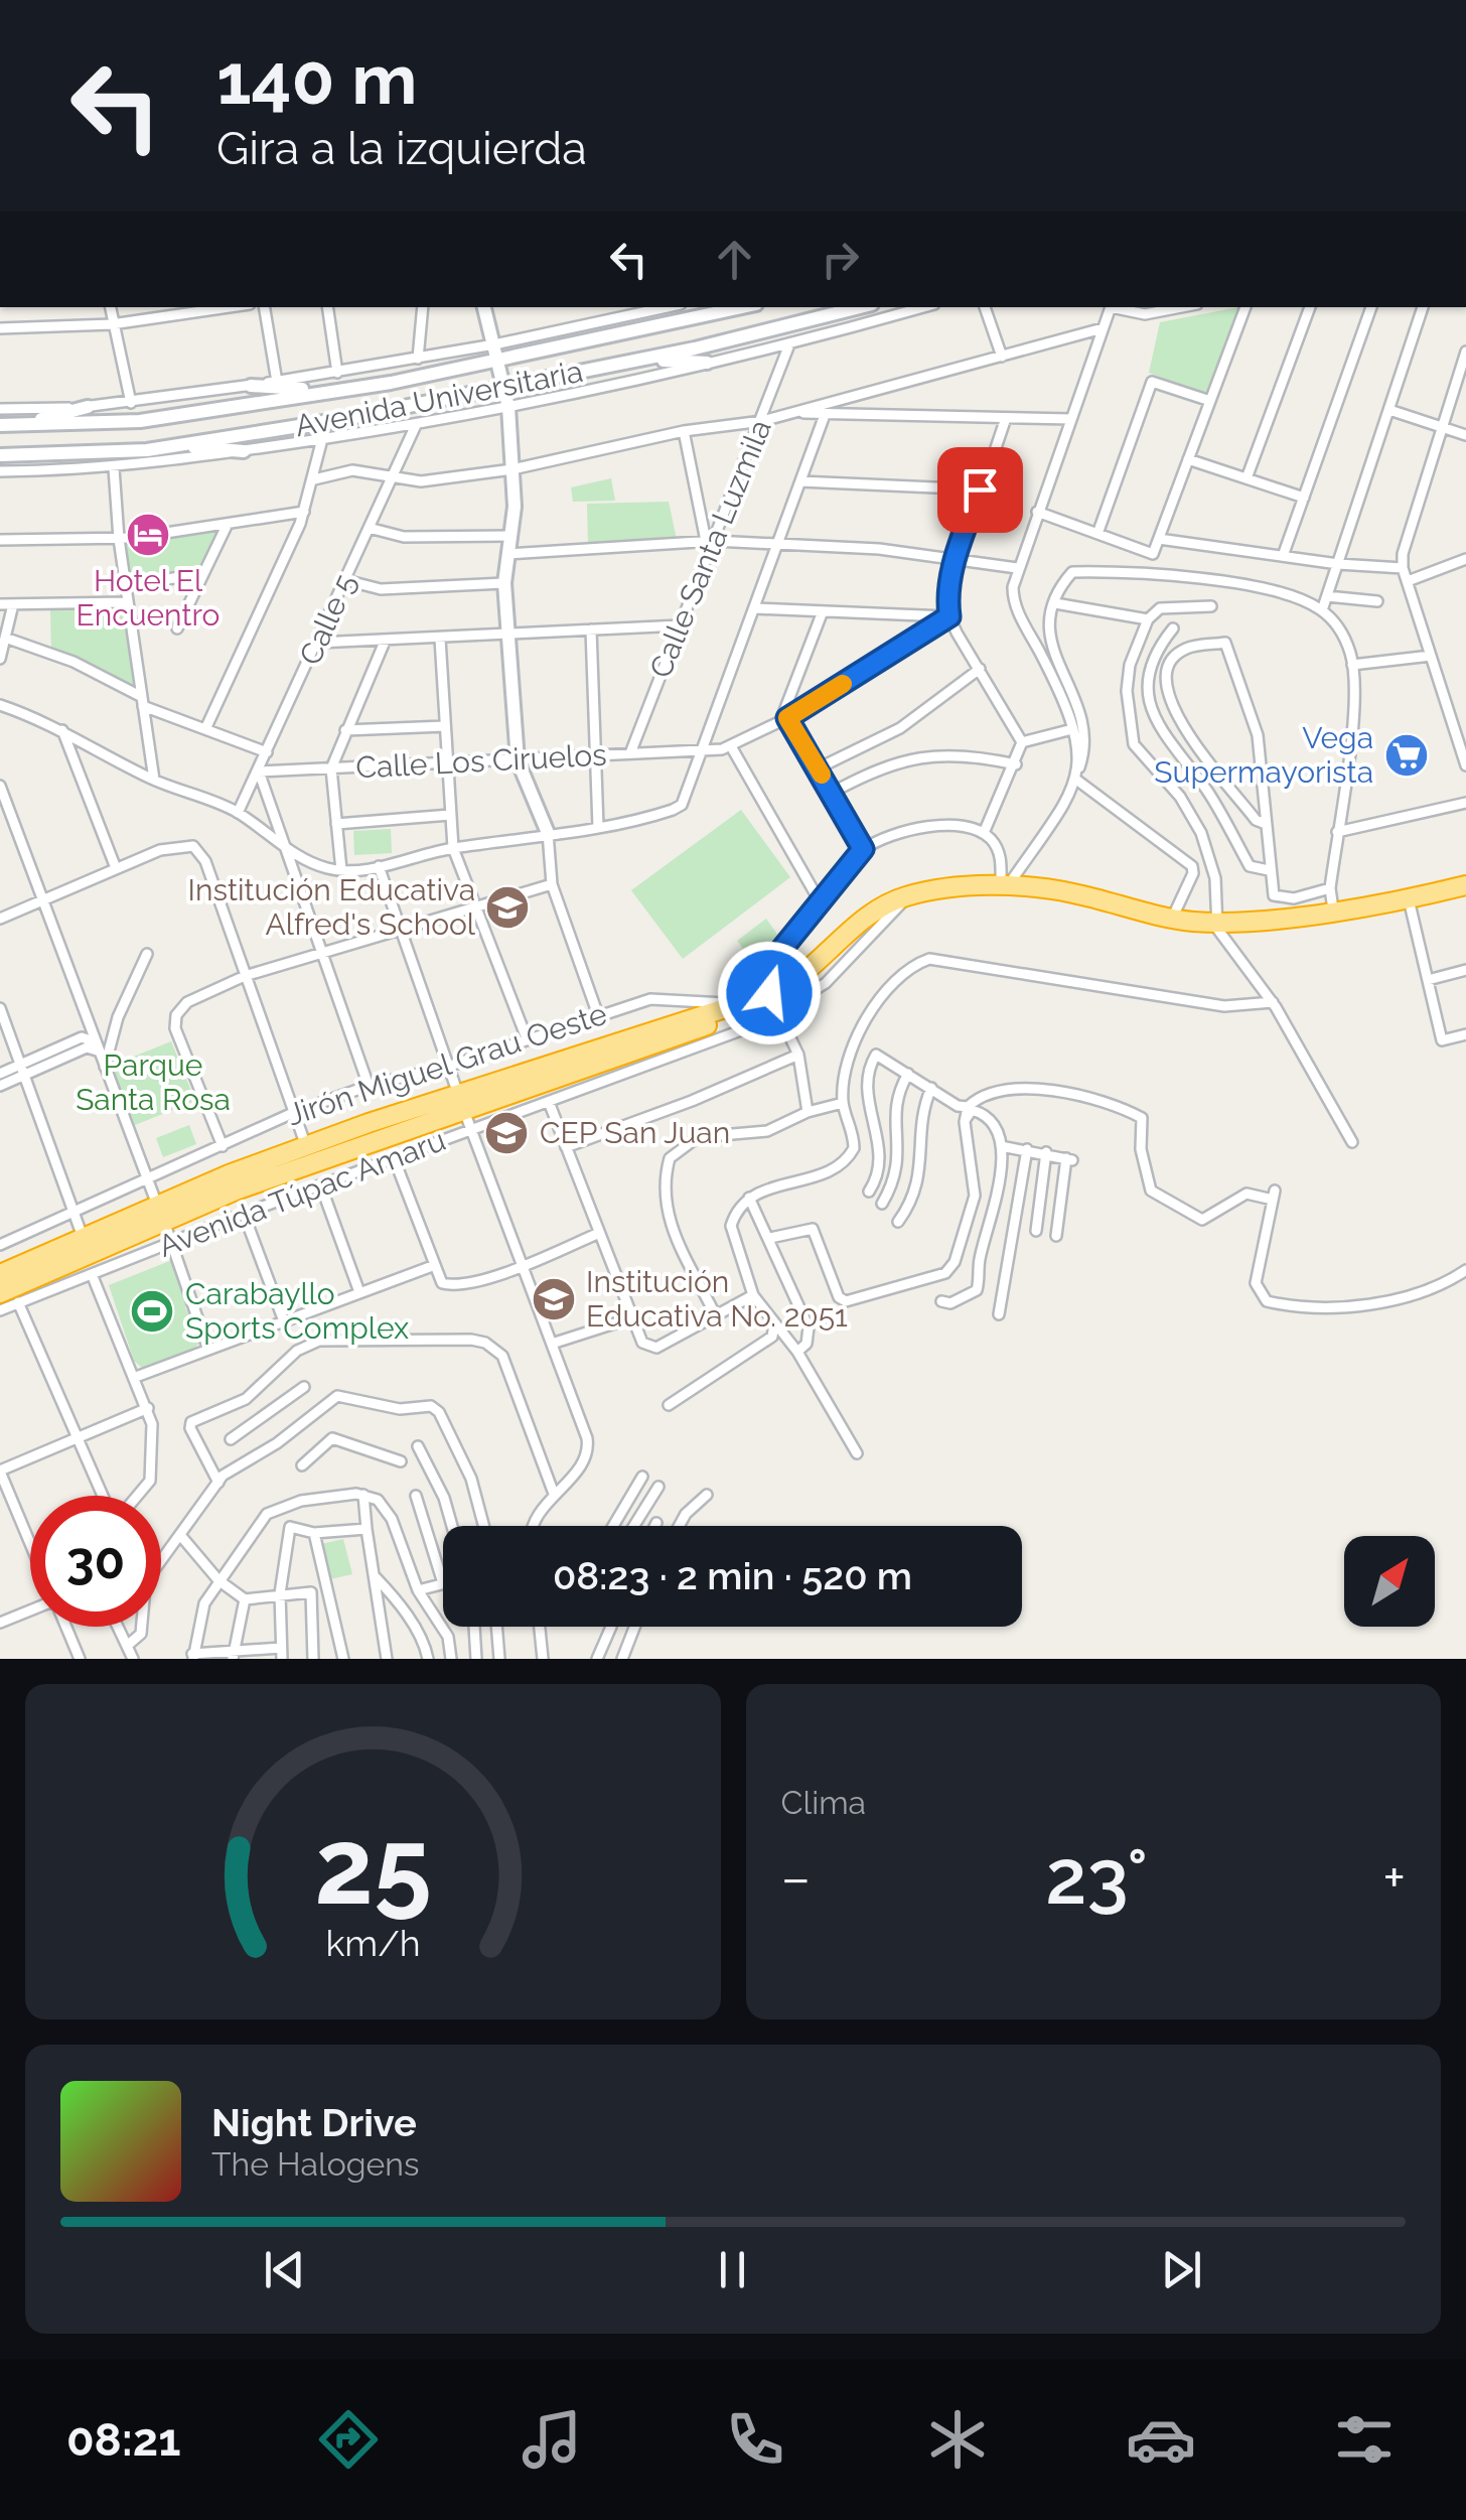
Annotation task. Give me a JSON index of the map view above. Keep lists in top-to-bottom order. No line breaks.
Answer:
{"streets":{"highway":["Avenida Túpac Amaru"],"street":["Avenida Universitaria","Calle Santa Luzmila","Calle 5","Calle Los Ciruelos","Jirón Miguel Grau Oeste"]},"crossings":[["Calle Santa Luzmila","Calle Los Ciruelos"],["Calle 5","Calle Los Ciruelos"],["Jirón Miguel Grau Oeste","Avenida Túpac Amaru"]],"parks":["Parque Santa Rosa"],"places":{"hotel":["Hotel El Encuentro"],"supermarket":["Vega Supermayorista"],"school or university":["Institución Educativa Alfred's School","CEP San Juan","Institución Educativa No. 2051"],"sports":["Carabayllo Sports Complex"]},"north":"top right","page":{"turn":["140 m","Gira a la izquierda"],"limit":"30","trip":"08:23 · 2 min · 520 m","tile":"Clima","heat":["−","23°","+"],"song":["Night Drive","The Halogens"],"tabs":"08:21","gauge":["25","km/h"]}}
